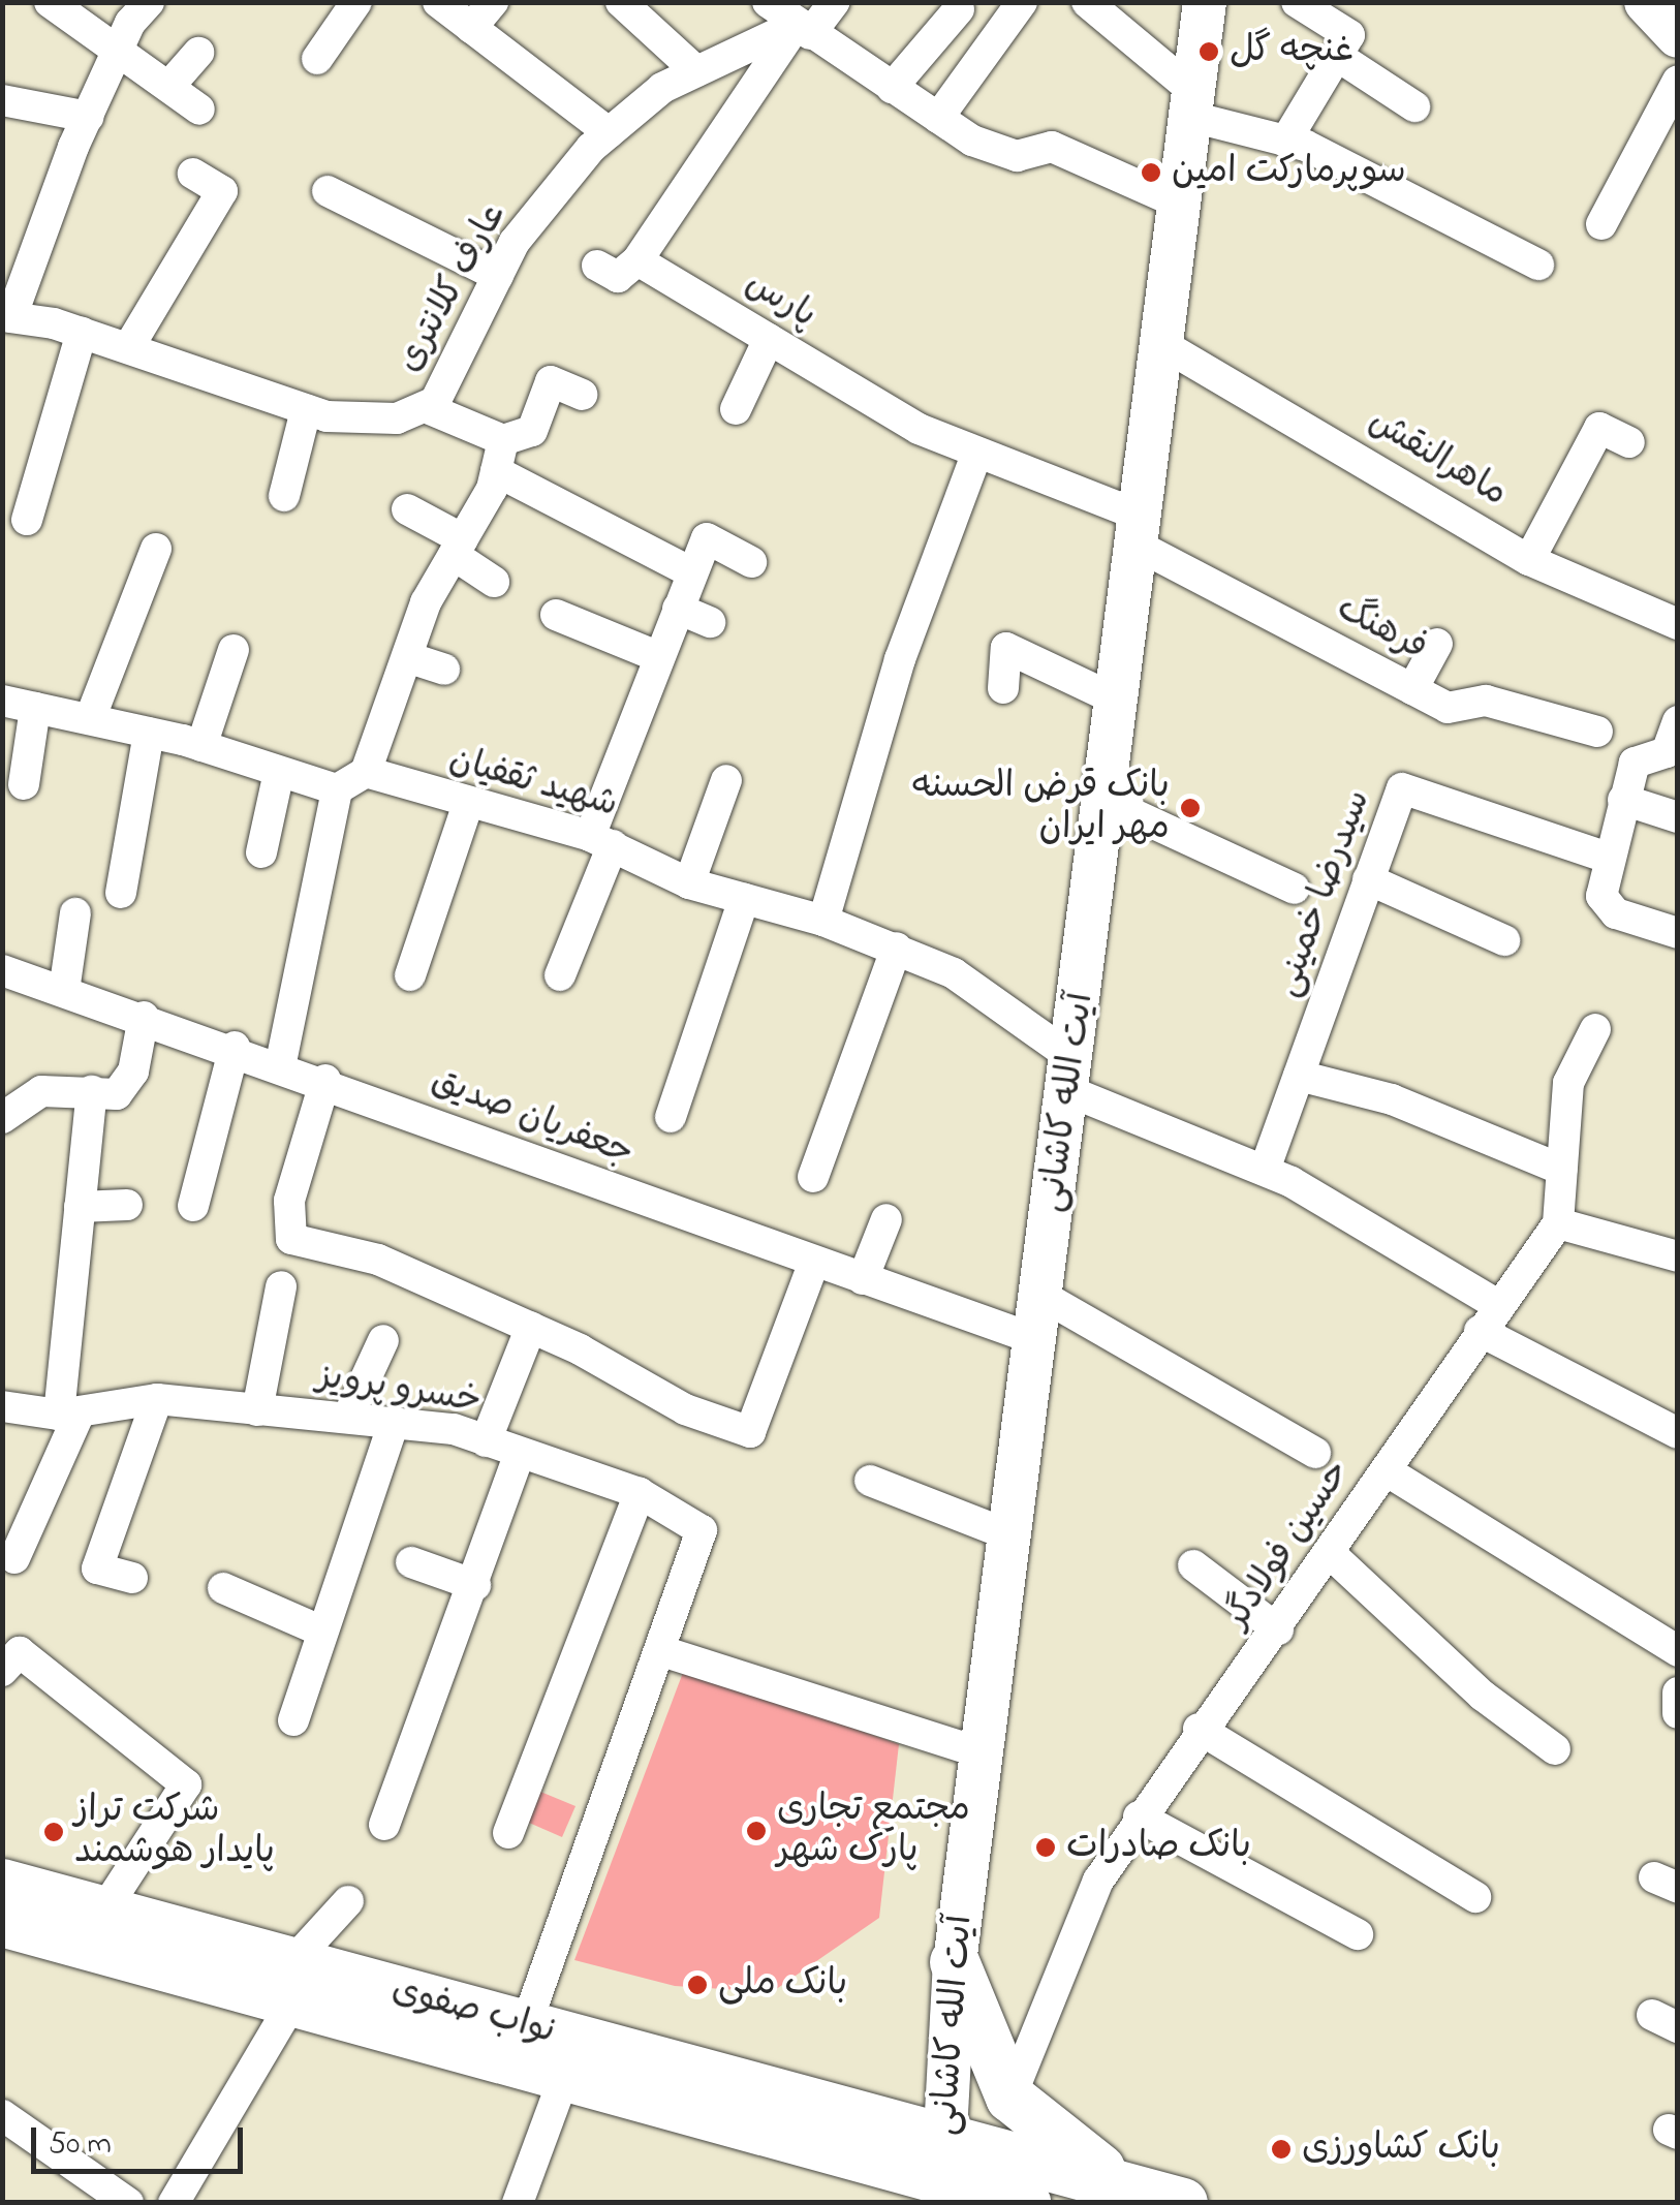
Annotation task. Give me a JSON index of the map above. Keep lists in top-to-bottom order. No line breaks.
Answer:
{"streets":{"main road":["آیت الله کاشانی","نواب صفوی"],"street":["عارف کلانتری","پارس","ماهرالنقش","فرهنگ","شهید ثقفیان","سیدرضا خمینی","جعفریان صدیق","خسرو پرویز","حسین فولادگر"]},"crossings":[["پارس","فرهنگ"],["پارس","آیت الله کاشانی"],["ماهرالنقش","آیت الله کاشانی"],["فرهنگ","آیت الله کاشانی"],["شهید ثقفیان","سیدرضا خمینی"],["شهید ثقفیان","آیت الله کاشانی"],["شهید ثقفیان","حسین فولادگر"],["آیت الله کاشانی","جعفریان صدیق"],["آیت الله کاشانی","نواب صفوی"]],"places":["غنچه گل","سوپرمارکت امین","بانک قرض الحسنه مهر ایران","مجتمع تجاری پارک شهر","شرکت تراز پایدار هوشمند","بانک صادرات","بانک ملی","بانک کشاورزی"],"scale_bar":"50 m"}
